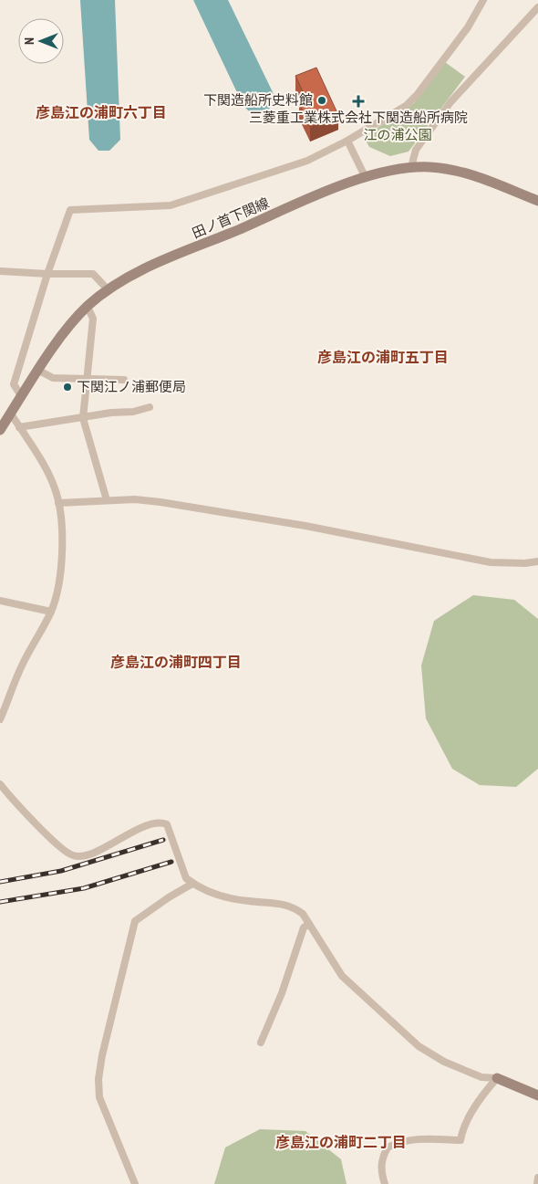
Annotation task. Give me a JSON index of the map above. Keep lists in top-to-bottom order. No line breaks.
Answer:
{"streets":{"main road":["田ノ首下関線"]},"districts":["彦島江の浦町六丁目","彦島江の浦町五丁目","彦島江の浦町四丁目","彦島江の浦町二丁目"],"parks":["江の浦公園"],"places":{"other":["下関造船所史料館","下関江ノ浦郵便局"],"health":["三菱重工業株式会社下関造船所病院"]},"north":"left"}
